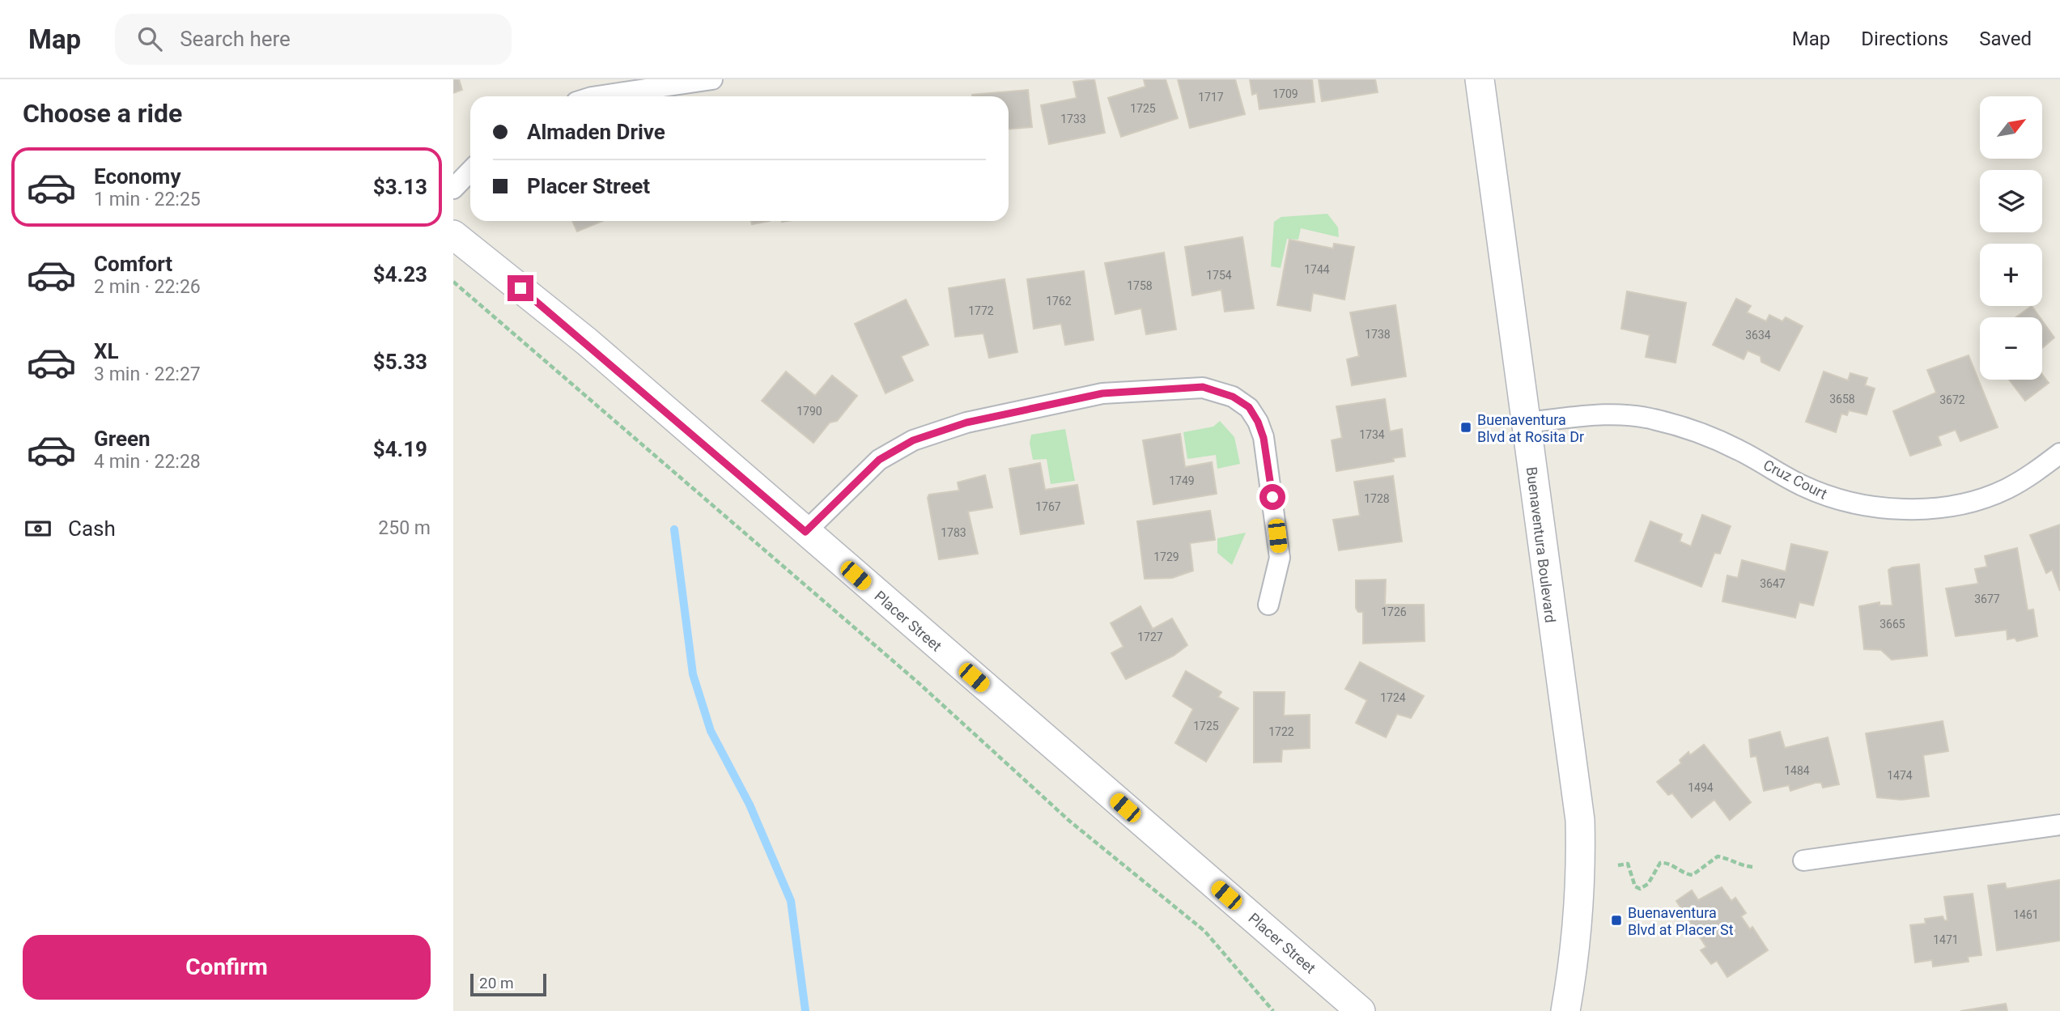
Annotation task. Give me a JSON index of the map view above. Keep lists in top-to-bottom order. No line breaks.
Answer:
{"streets":{"main road":["Buenaventura Boulevard","Placer Street"],"street":["Cruz Court"]},"crossings":[["Cruz Court","Buenaventura Boulevard"]],"places":{"transit":["Buenaventura Blvd at Rosita Dr","Buenaventura Blvd at Placer St"]},"house_numbers":["1709","1717","1725","1733","1744","1754","1758","1762","1772","1738","3634","3658","3672","1790","1734","1749","1728","1767","1783","1729","3647","3677","1726","3665","1727","1724","1725","1722","1484","1474","1494","1461","1471"],"scale_bar":"20 m","north":"top right","page":{"header":"Map","search":"Search here","nav":["Map","Directions","Saved"],"heading":"Choose a ride","map_buttons":["+","−"],"banner":["Almaden Drive","Placer Street"],"list":[{"name":"Economy","note":"1 min · 22:25","value":"$3.13"},{"name":"Comfort","note":"2 min · 22:26","value":"$4.23"},{"name":"XL","note":"3 min · 22:27","value":"$5.33"},{"name":"Green","note":"4 min · 22:28","value":"$4.19"}],"pay":["Cash","250 m"],"buttons":"Confirm","scale":"20 m"}}
